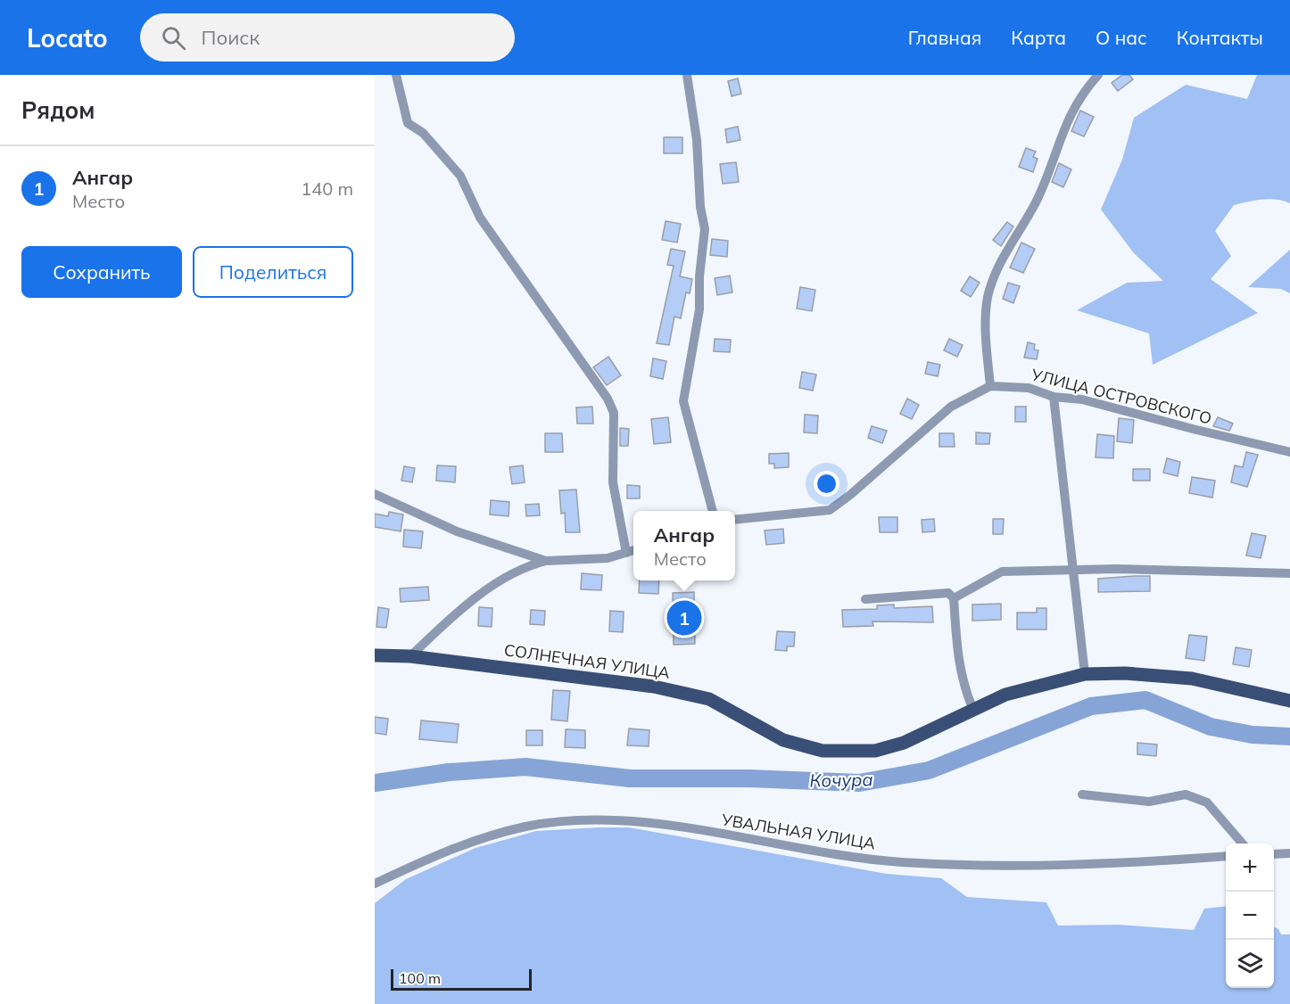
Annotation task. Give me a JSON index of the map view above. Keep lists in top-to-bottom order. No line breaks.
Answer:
{"streets":{"main road":["СОЛНЕЧНАЯ УЛИЦА"],"street":["УЛИЦА ОСТРОВСКОГО","УВАЛЬНАЯ УЛИЦА"]},"water":["Кочура"],"scale_bar":"100 m","page":{"header":"Locato","search":"Поиск","nav":["Главная","Карта","О нас","Контакты"],"heading":"Рядом","list":[{"mark":"1","name":"Ангар","note":"Место","value":"140 m"}],"buttons":["Сохранить","Поделиться"],"popup":["Ангар","Место"],"pins":"1","map_buttons":["+","−"],"scale":"100 m"}}
